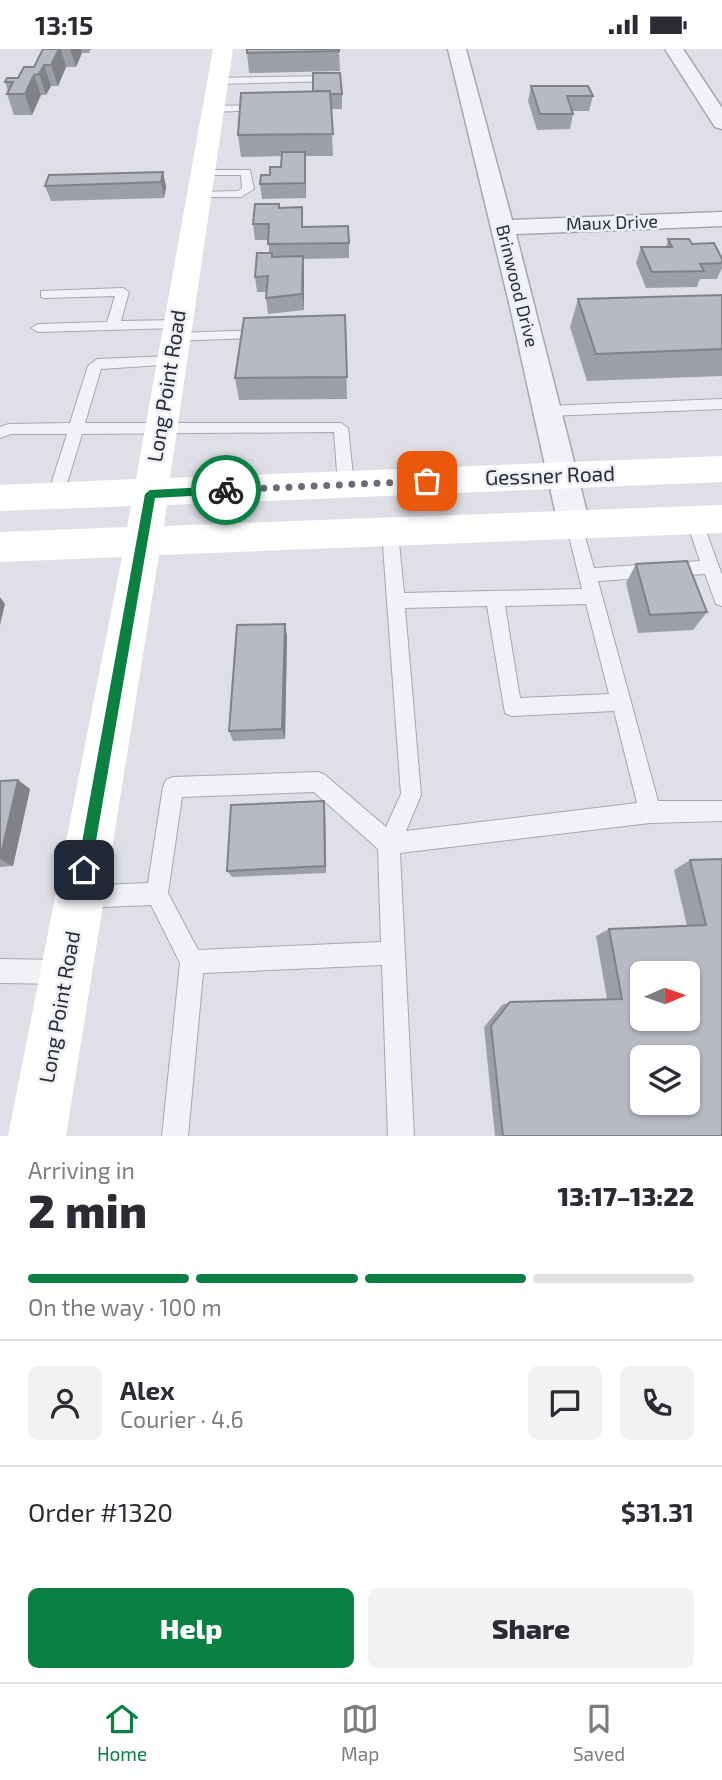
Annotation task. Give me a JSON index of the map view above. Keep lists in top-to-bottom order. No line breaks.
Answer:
{"streets":{"main road":["Long Point Road","Gessner Road"],"street":["Maux Drive","Brinwood Drive"]},"crossings":[["Maux Drive","Brinwood Drive"],["Brinwood Drive","Gessner Road"],["Long Point Road","Gessner Road"]],"north":"right","page":{"status":"13:15","heading":["2 min","Arriving in","13:17–13:22"],"panel":["Alex","Courier · 4.6","Order #1320","$31.31"],"bar":"On the way · 100 m","buttons":["Help","Share"],"tabs":["Home","Map","Saved"]}}
